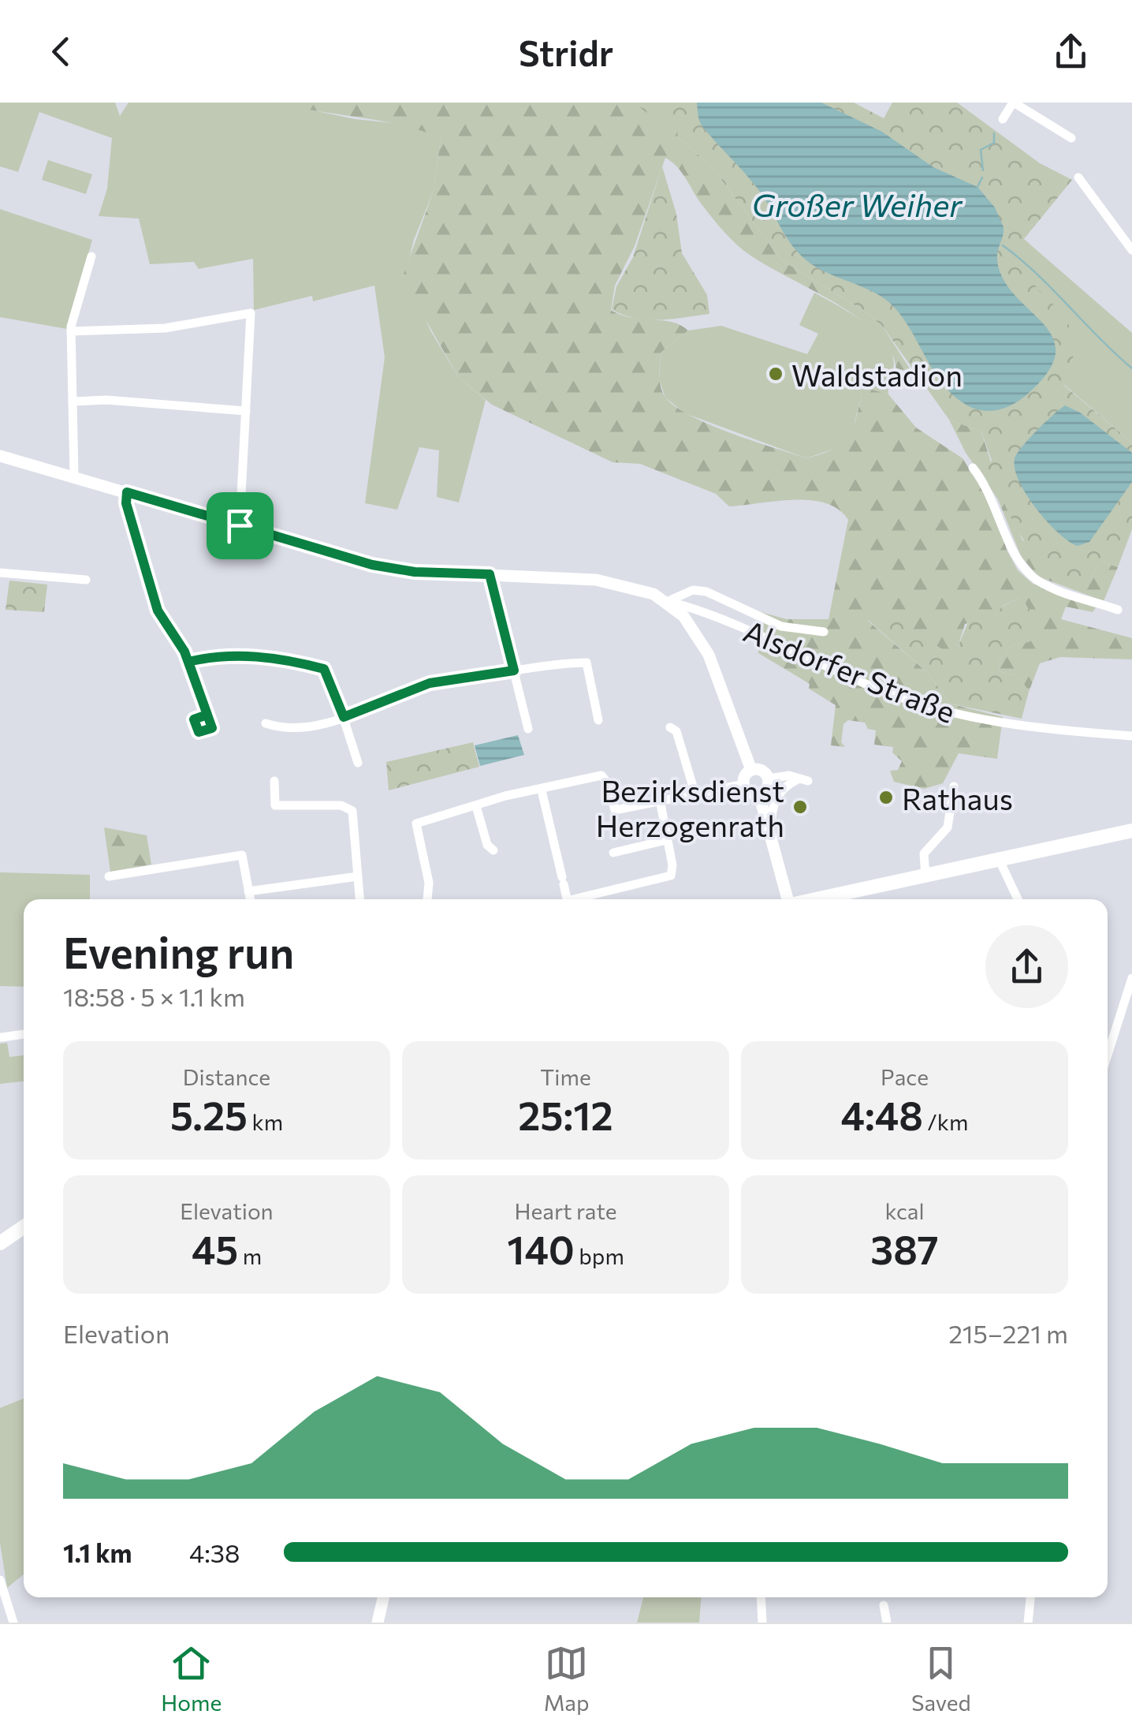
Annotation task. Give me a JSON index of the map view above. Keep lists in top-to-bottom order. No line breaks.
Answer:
{"streets":{"street":["Alsdorfer Straße"]},"water":["Großer Weiher"],"places":["Waldstadion","Rathaus","Bezirksdienst Herzogenrath"],"page":{"header":"Stridr","heading":["Evening run","18:58 · 5 × 1.1 km"],"stats":[["Distance","5.25 km"],["Time","25:12"],["Pace","4:48 /km"],["Elevation","45 m"],["Heart rate","140 bpm"],["kcal","387"]],"chart":["Elevation","215–221 m"],"list":[{"name":"1.1 km","note":"4:38"}],"tabs":["Home","Map","Saved"]}}
